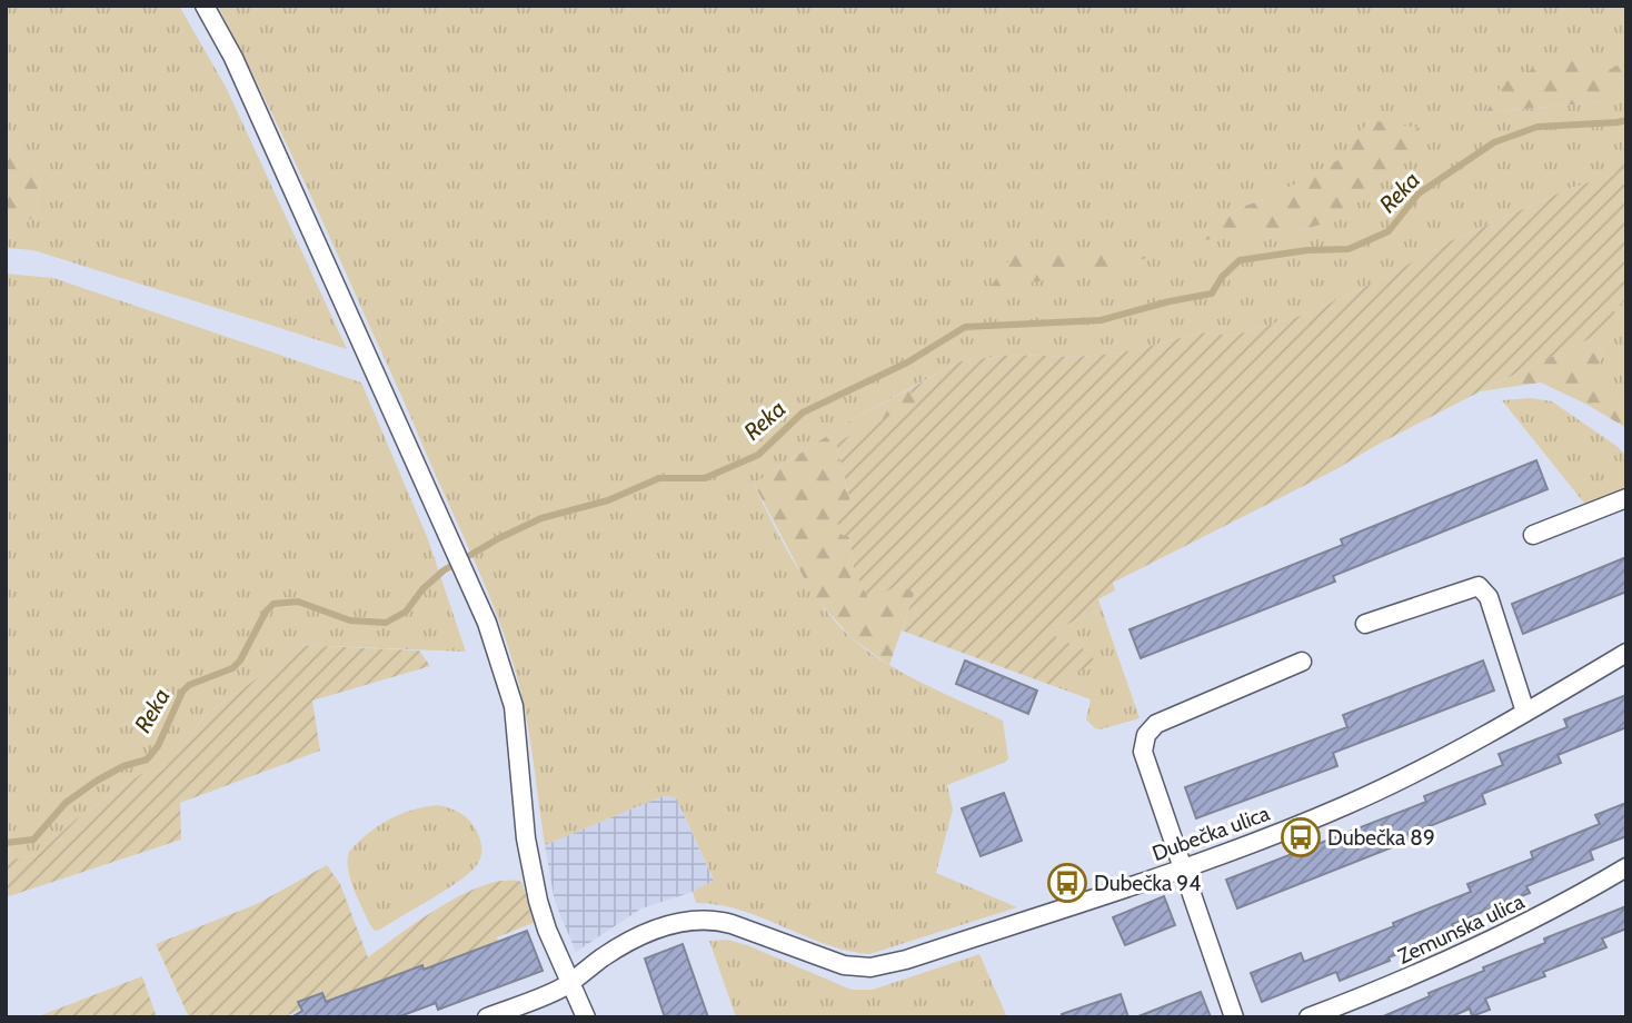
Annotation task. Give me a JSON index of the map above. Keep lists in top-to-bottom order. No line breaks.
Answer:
{"streets":{"street":["Dubečka ulica","Zemunska ulica"]},"water":["Reka"],"places":{"bus stop":["Dubečka 89","Dubečka 94"]}}
